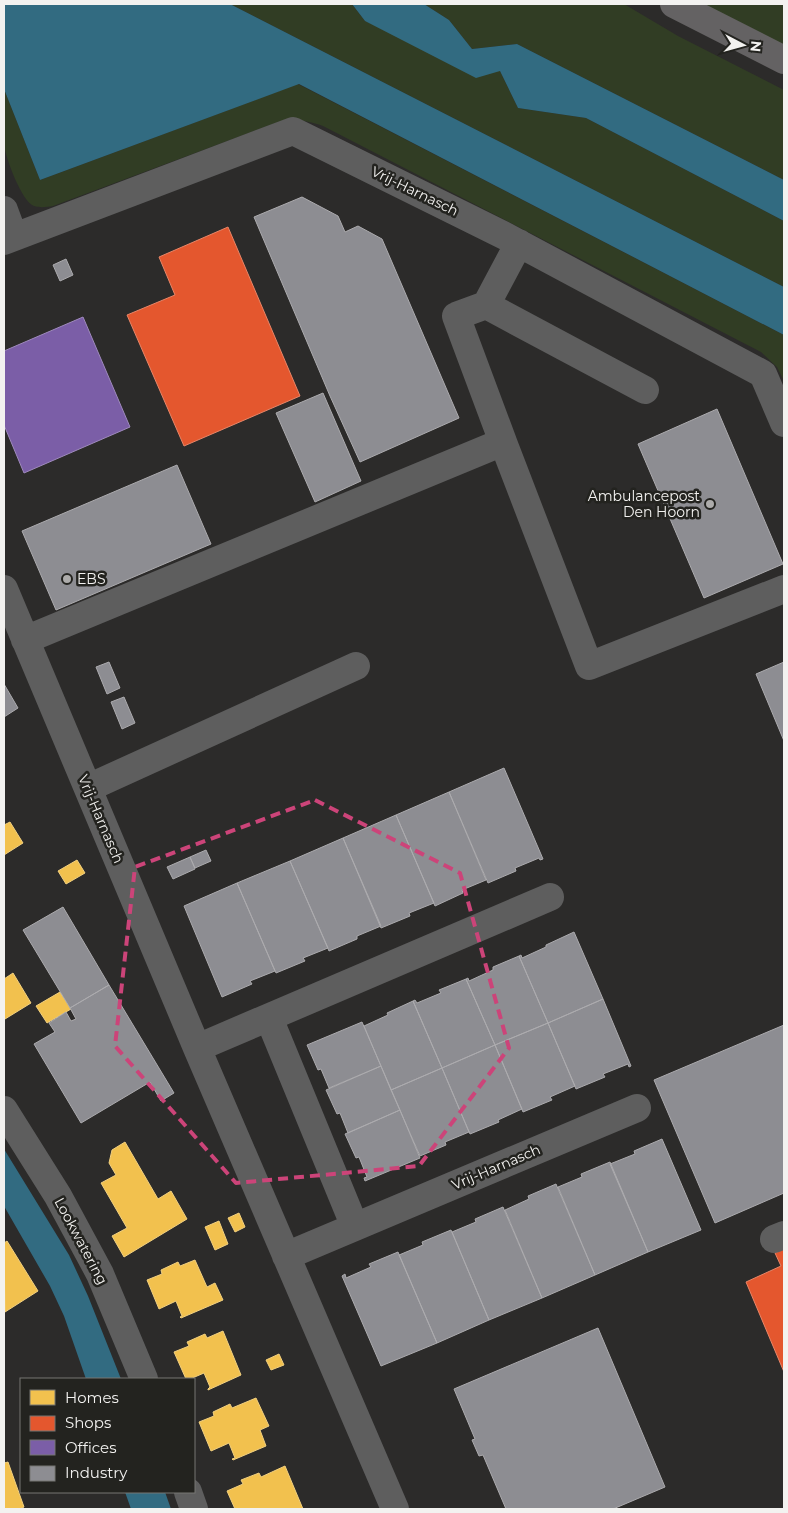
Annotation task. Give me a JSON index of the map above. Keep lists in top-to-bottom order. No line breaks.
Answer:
{"streets":{"street":["Vrij-Harnasch","Lookwatering"]},"places":["Ambulancepost Den Hoorn","EBS"],"legend":["Homes","Shops","Offices","Industry"],"north":"right"}
